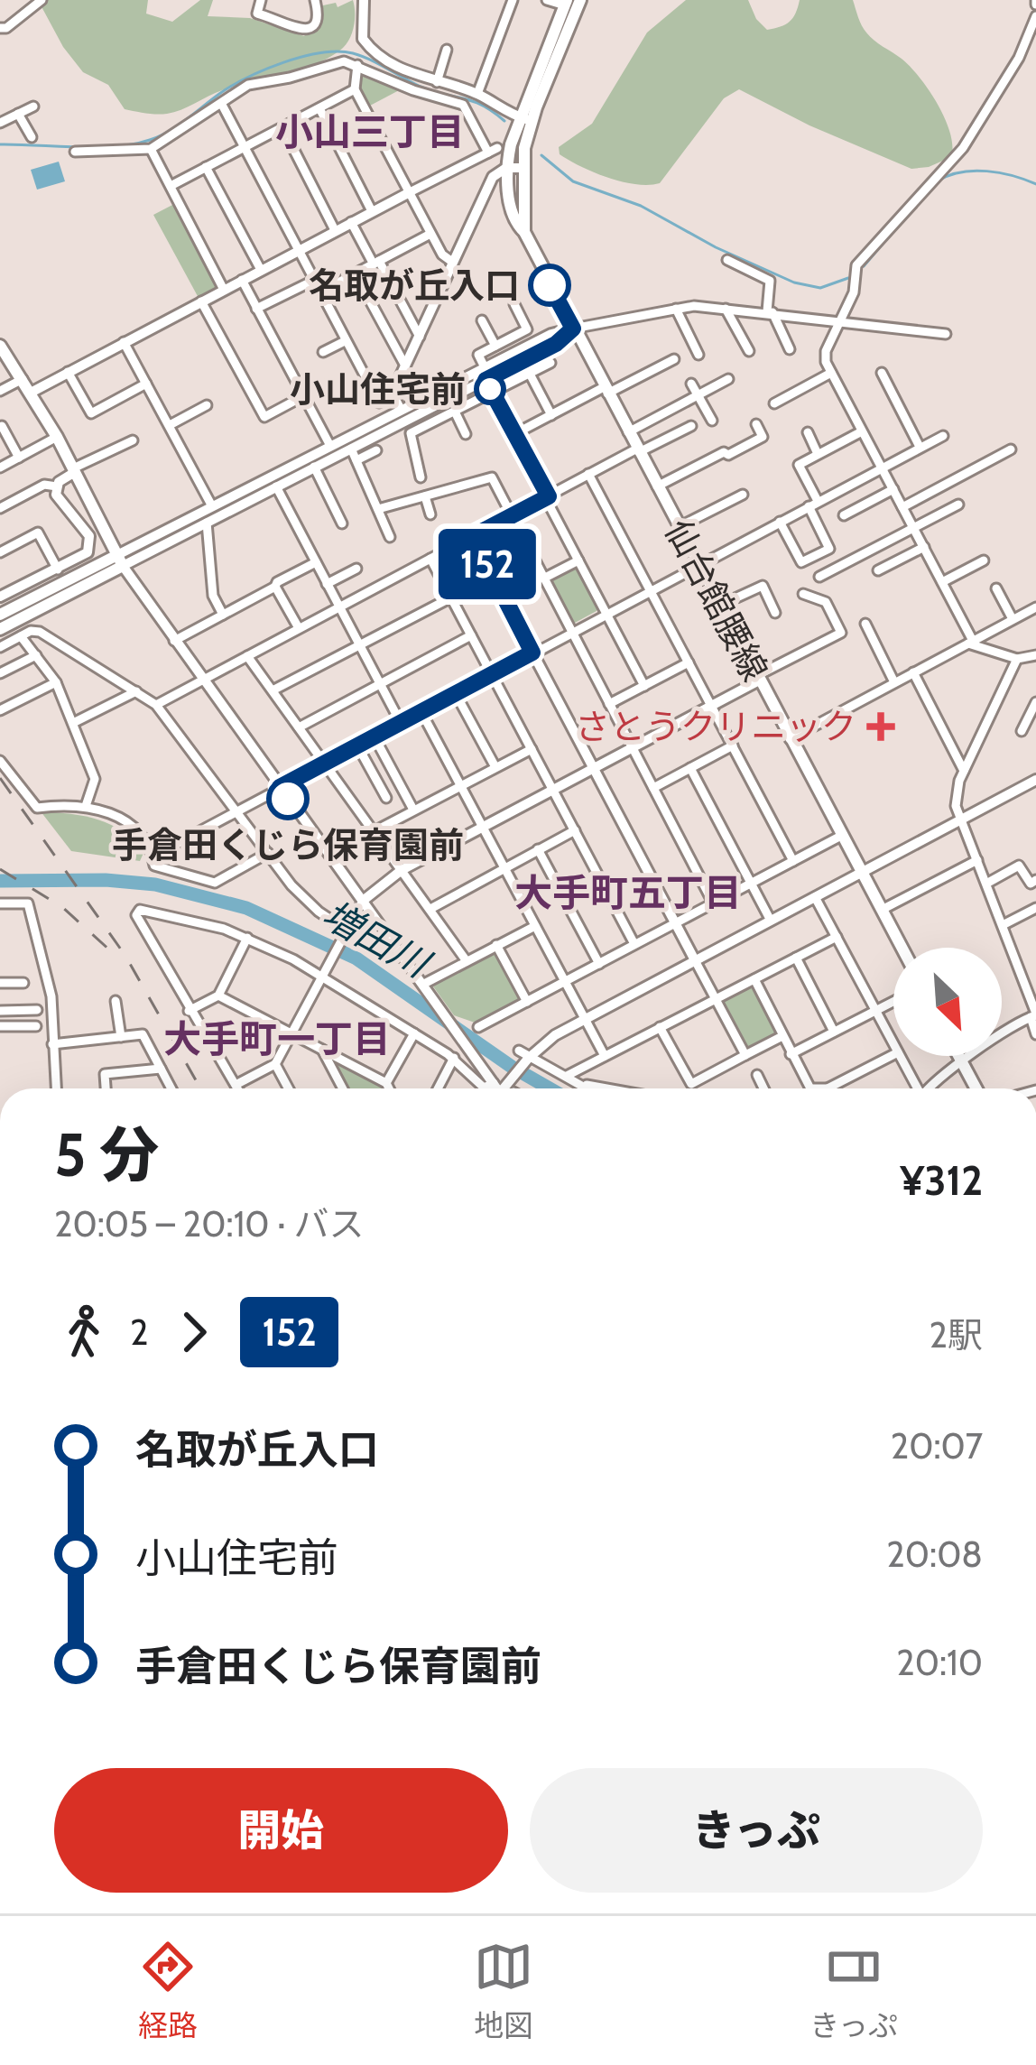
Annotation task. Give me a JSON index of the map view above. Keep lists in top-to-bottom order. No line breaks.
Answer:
{"streets":{"main road":["仙台館腰線"]},"districts":["小山三丁目","大手町五丁目","大手町一丁目"],"water":["増田川"],"places":{"other":["名取が丘入口","小山住宅前","手倉田くじら保育園前"],"health":["さとうクリニック"]},"lines":["bus line 152"],"north":"bottom right","page":{"on_map":"152","heading":["5 分","20:05 – 20:10 · バス","¥312"],"legs":["2","152","2駅"],"list":[{"name":"名取が丘入口","value":"20:07"},{"name":"小山住宅前","value":"20:08"},{"name":"手倉田くじら保育園前","value":"20:10"}],"buttons":["開始","きっぷ"],"tabs":["経路","地図","きっぷ"]}}
